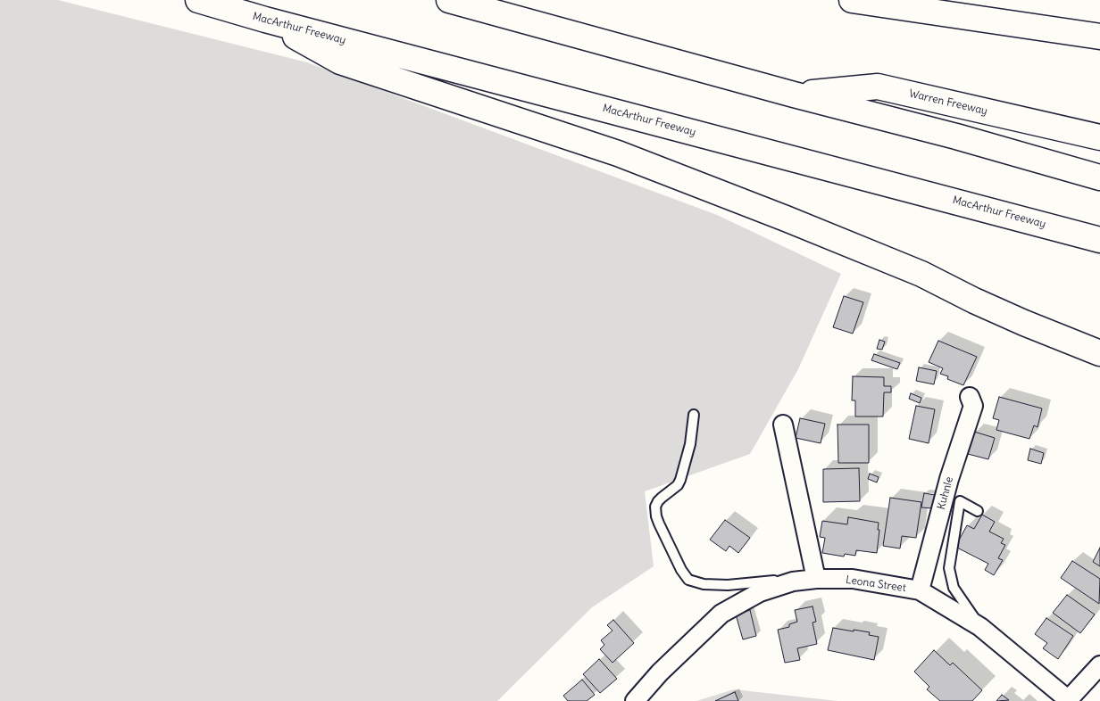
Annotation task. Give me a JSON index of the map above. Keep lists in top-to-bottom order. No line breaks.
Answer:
{"streets":{"highway":["MacArthur Freeway","Warren Freeway"],"street":["Kuhnle","Leona Street"]},"crossings":[["Kuhnle","Leona Street"]]}
